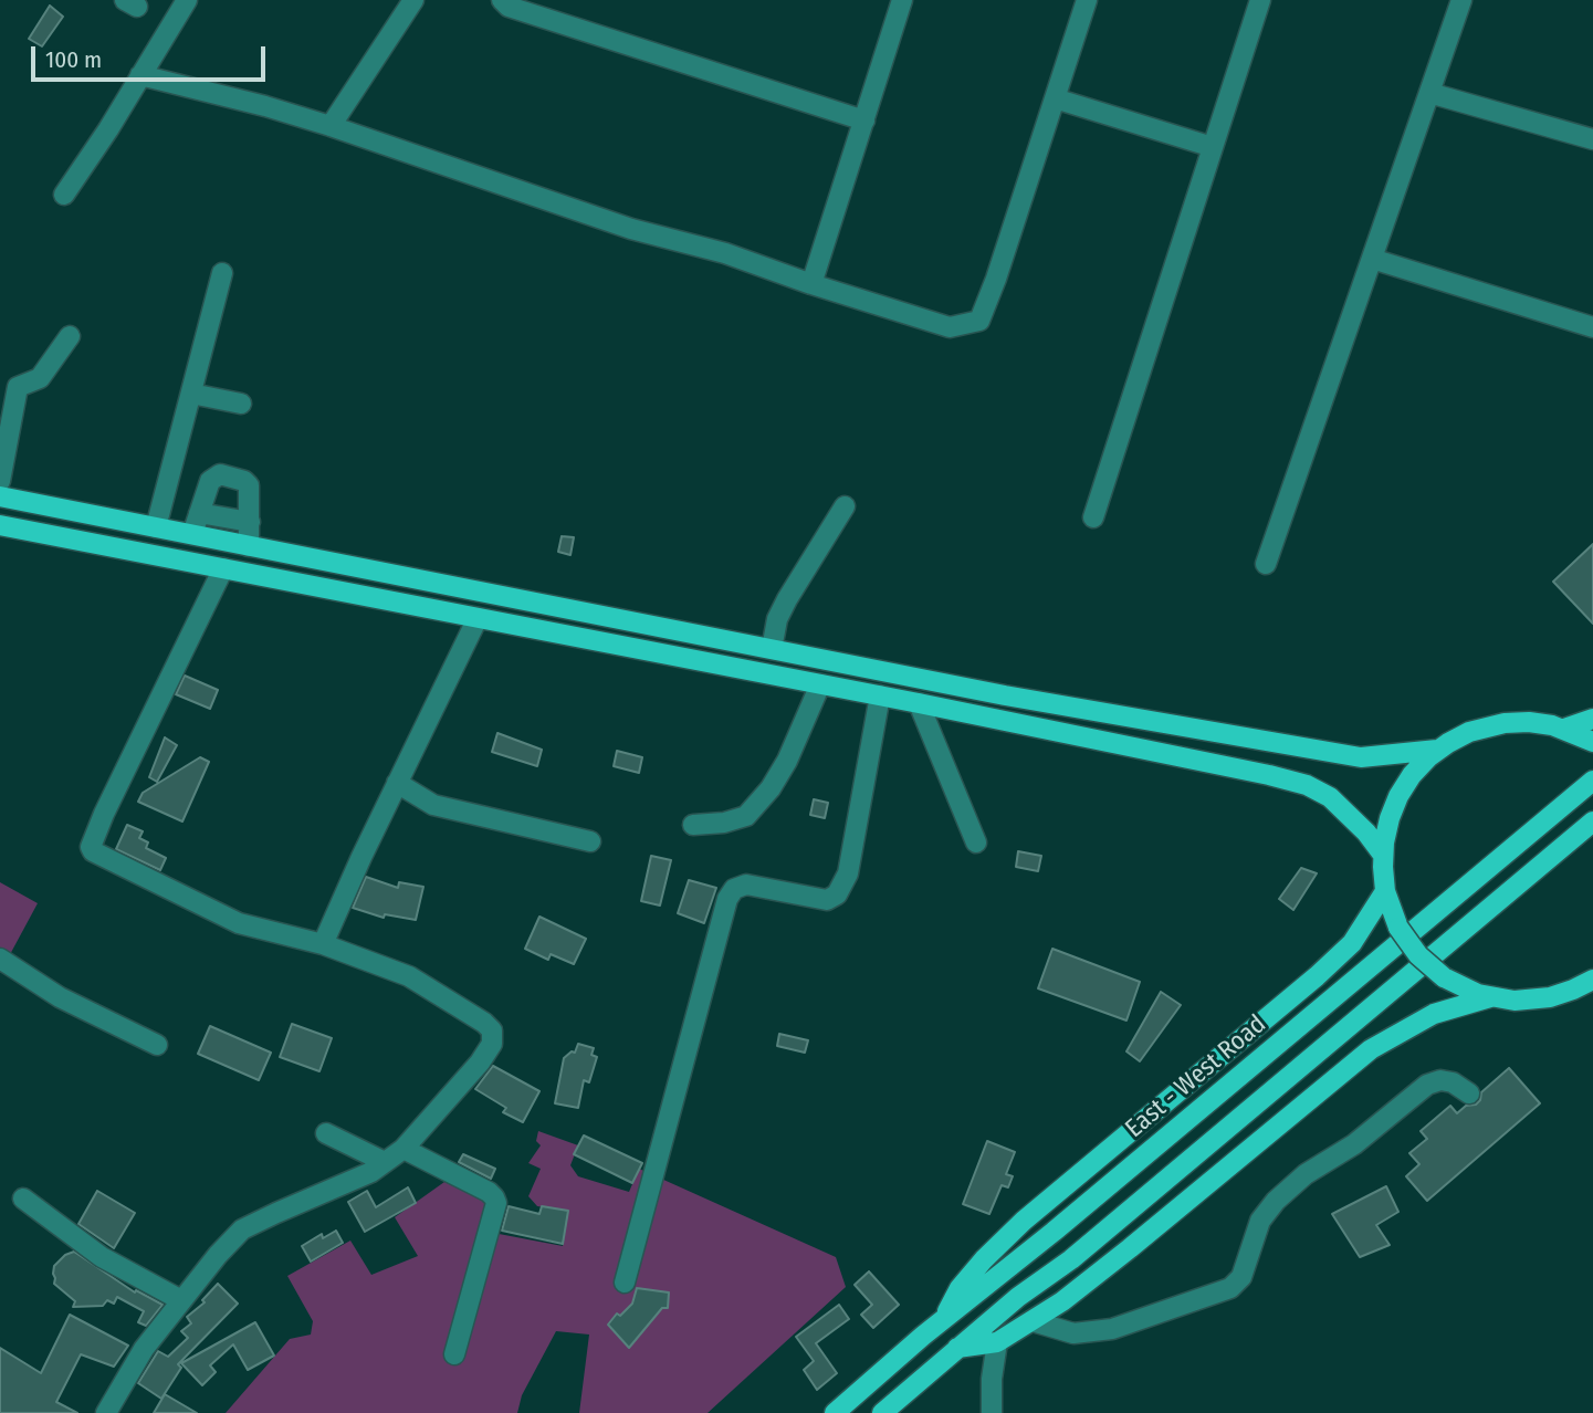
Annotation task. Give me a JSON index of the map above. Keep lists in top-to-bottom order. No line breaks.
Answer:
{"streets":{"main road":["East - West Road"]},"scale_bar":"100 m"}
